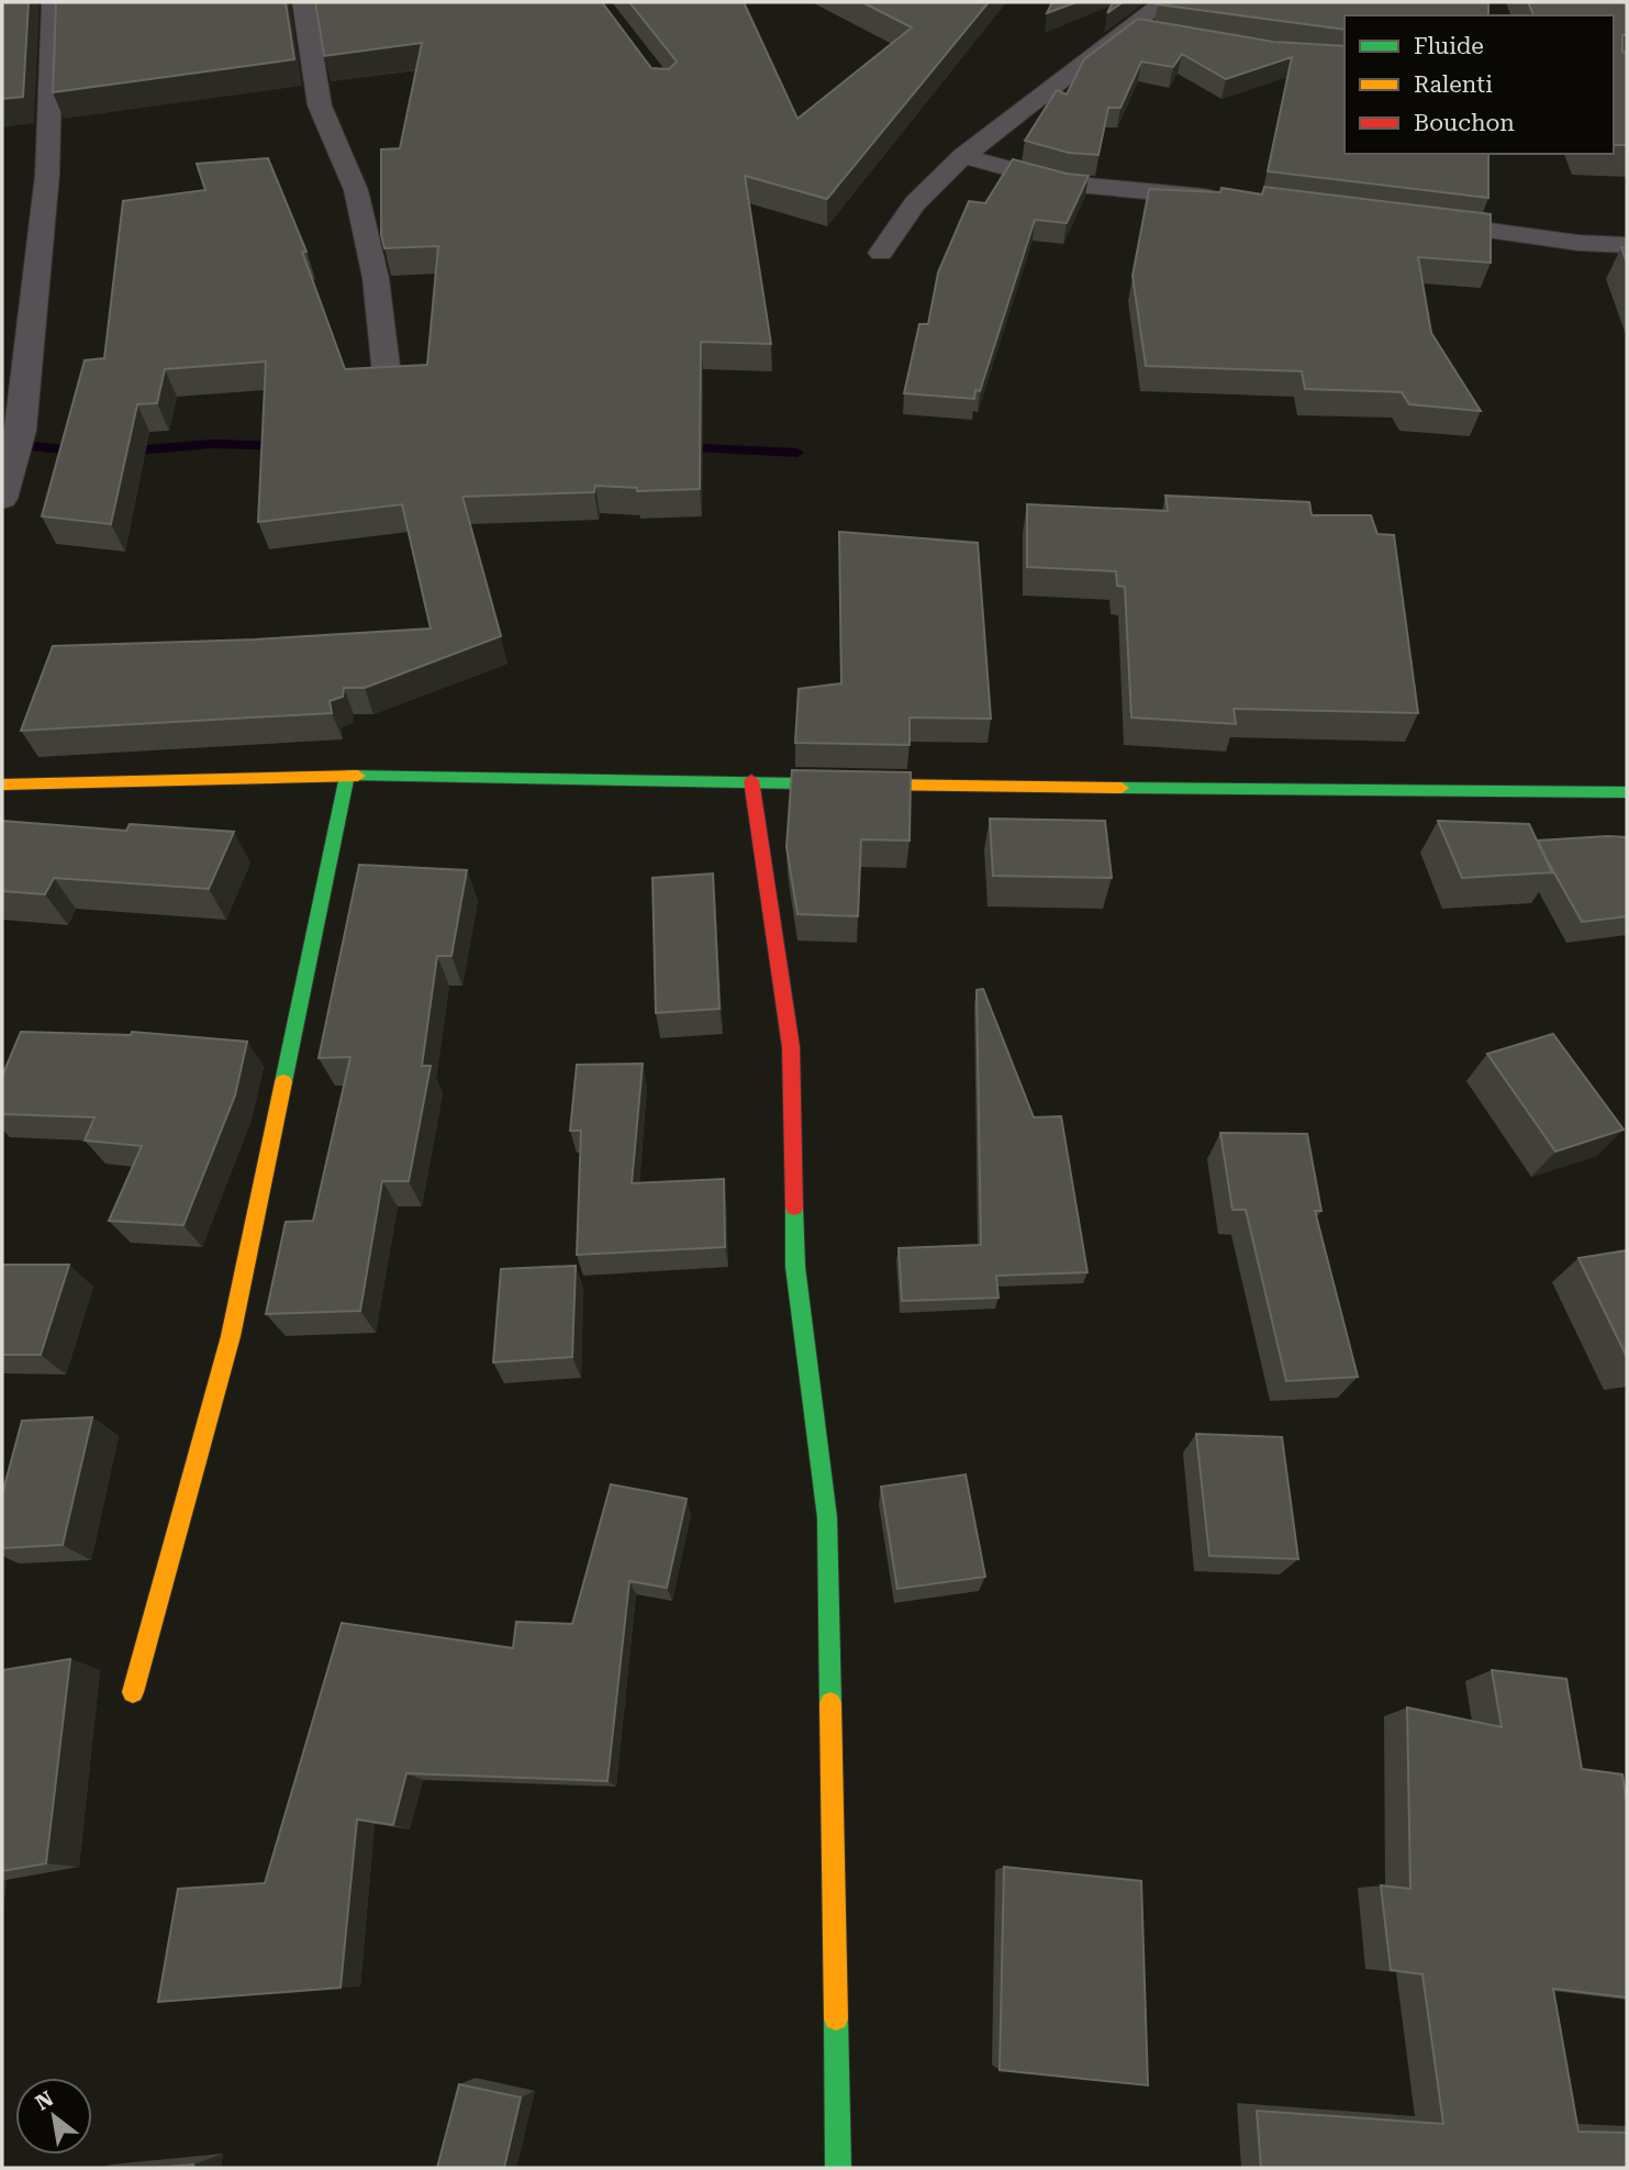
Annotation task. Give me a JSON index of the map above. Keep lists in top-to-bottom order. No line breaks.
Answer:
{"legend":["Fluide","Ralenti","Bouchon"],"north":"top left"}
